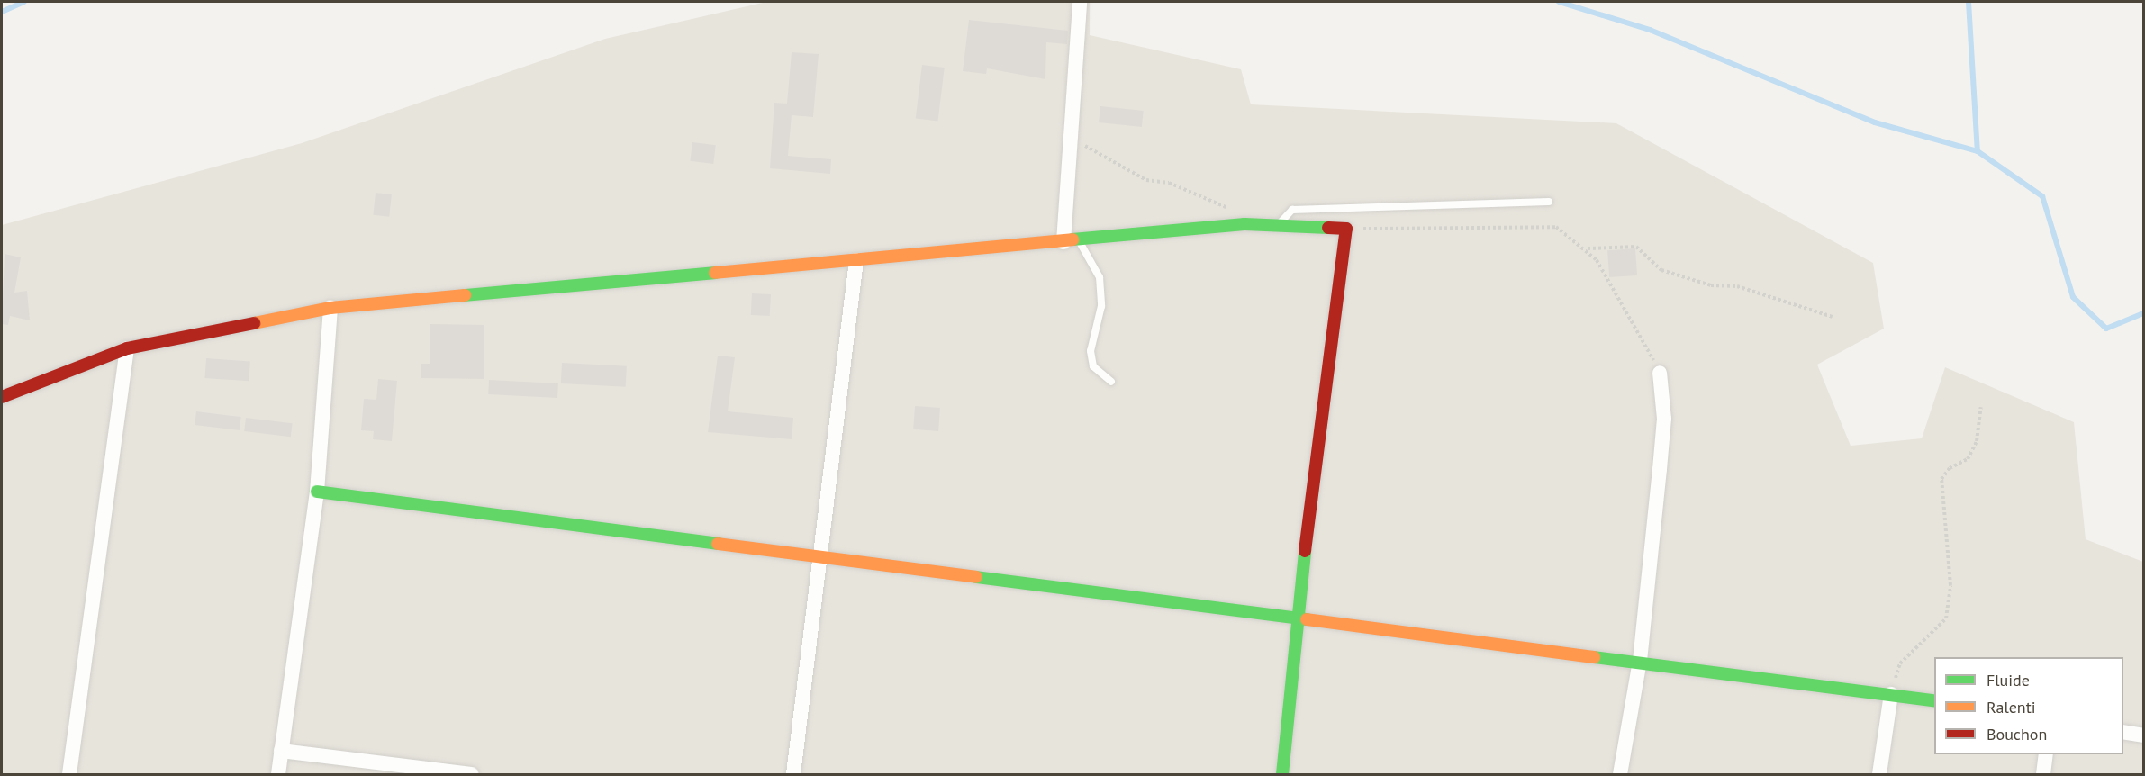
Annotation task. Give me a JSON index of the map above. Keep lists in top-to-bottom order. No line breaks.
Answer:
{"legend":["Fluide","Ralenti","Bouchon"]}
